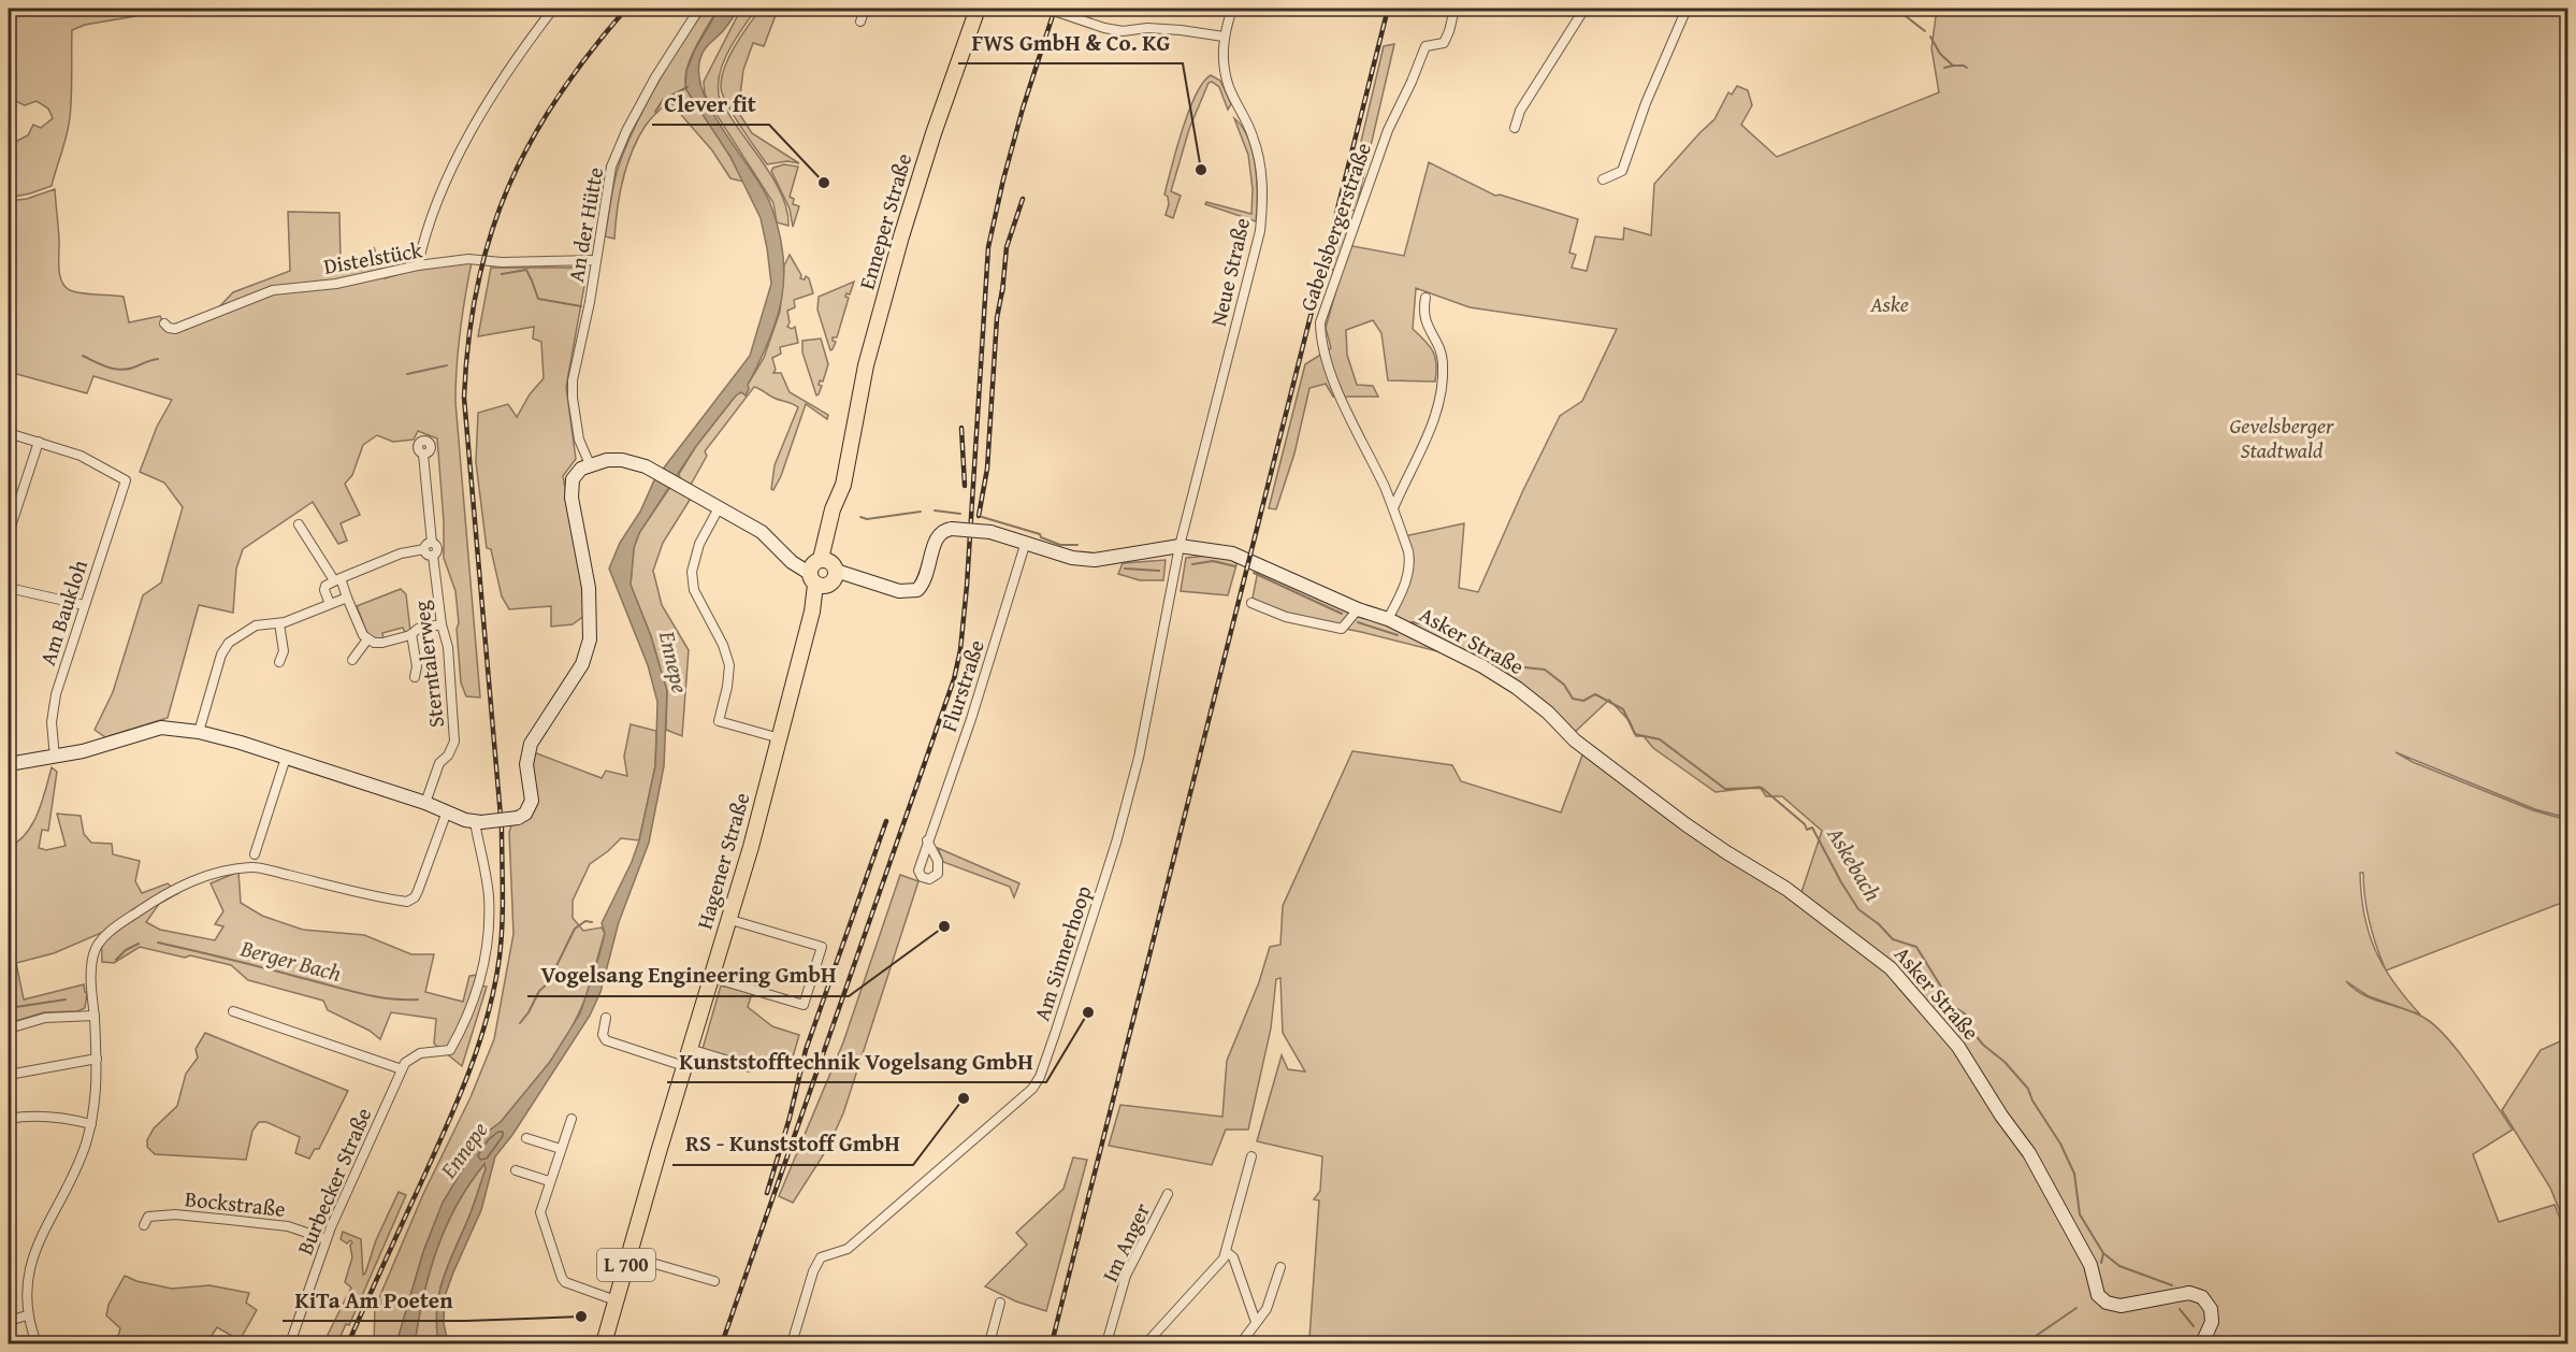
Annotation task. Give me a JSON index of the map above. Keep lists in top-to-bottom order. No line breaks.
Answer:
{"streets":{"main road":["Enneper Straße","Hagener Straße","L 700"],"street":["An der Hütte","Gabelsbergerstraße","Distelstück","Neue Straße","Am Baukloh","Asker Straße","Sterntalerweg","Flurstraße","Am Sinnerhoop","Burbecker Straße","Bockstraße","Im Anger"]},"crossings":[["Enneper Straße","Hagener Straße"],["An der Hütte","Distelstück"],["Gabelsbergerstraße","Asker Straße"],["Neue Straße","Asker Straße"],["Neue Straße","Am Sinnerhoop"],["Asker Straße","Flurstraße"],["Asker Straße","Hagener Straße"],["Asker Straße","Am Sinnerhoop"],["Burbecker Straße","Bockstraße"]],"water":["Ennepe","Askebach","Berger Bach"],"parks":["Aske","Gevelsberger Stadtwald"],"places":["FWS GmbH & Co. KG","Clever fit","Vogelsang Engineering GmbH","Kunststofftechnik Vogelsang GmbH","RS - Kunststoff GmbH","KiTa Am Poeten"]}
